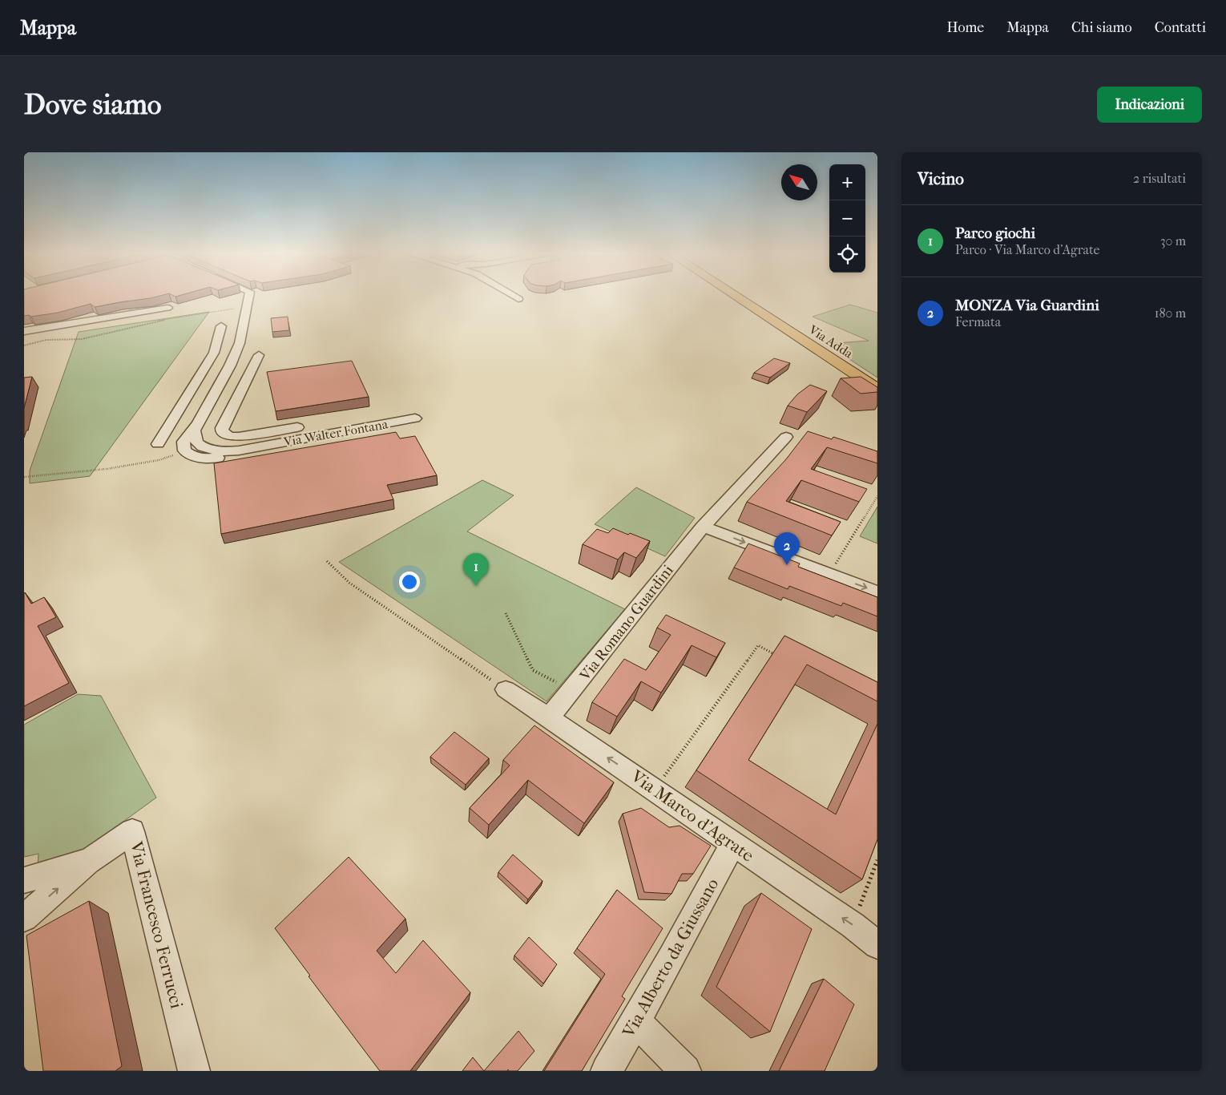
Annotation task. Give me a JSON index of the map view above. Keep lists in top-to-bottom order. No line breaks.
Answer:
{"streets":{"main road":["Via Adda"],"street":["Via Walter Fontana","Via Romano Guardini","Via Marco d'Agrate","Via Francesco Ferrucci","Via Alberto da Giussano"]},"crossings":[["Via Romano Guardini","Via Marco d'Agrate"],["Via Marco d'Agrate","Via Alberto da Giussano"]],"one_way":["Via Marco d'Agrate"],"north":"top left","page":{"header":"Mappa","nav":["Home","Mappa","Chi siamo","Contatti"],"buttons":"Indicazioni","title":"Dove siamo","heading":["Vicino","2 risultati"],"map_buttons":["+","−"],"list":[{"mark":"1","name":"Parco giochi","note":"Parco · Via Marco d'Agrate","value":"30 m"},{"mark":"2","name":"MONZA Via Guardini","note":"Fermata","value":"180 m"}],"pins":["2","1"]}}
